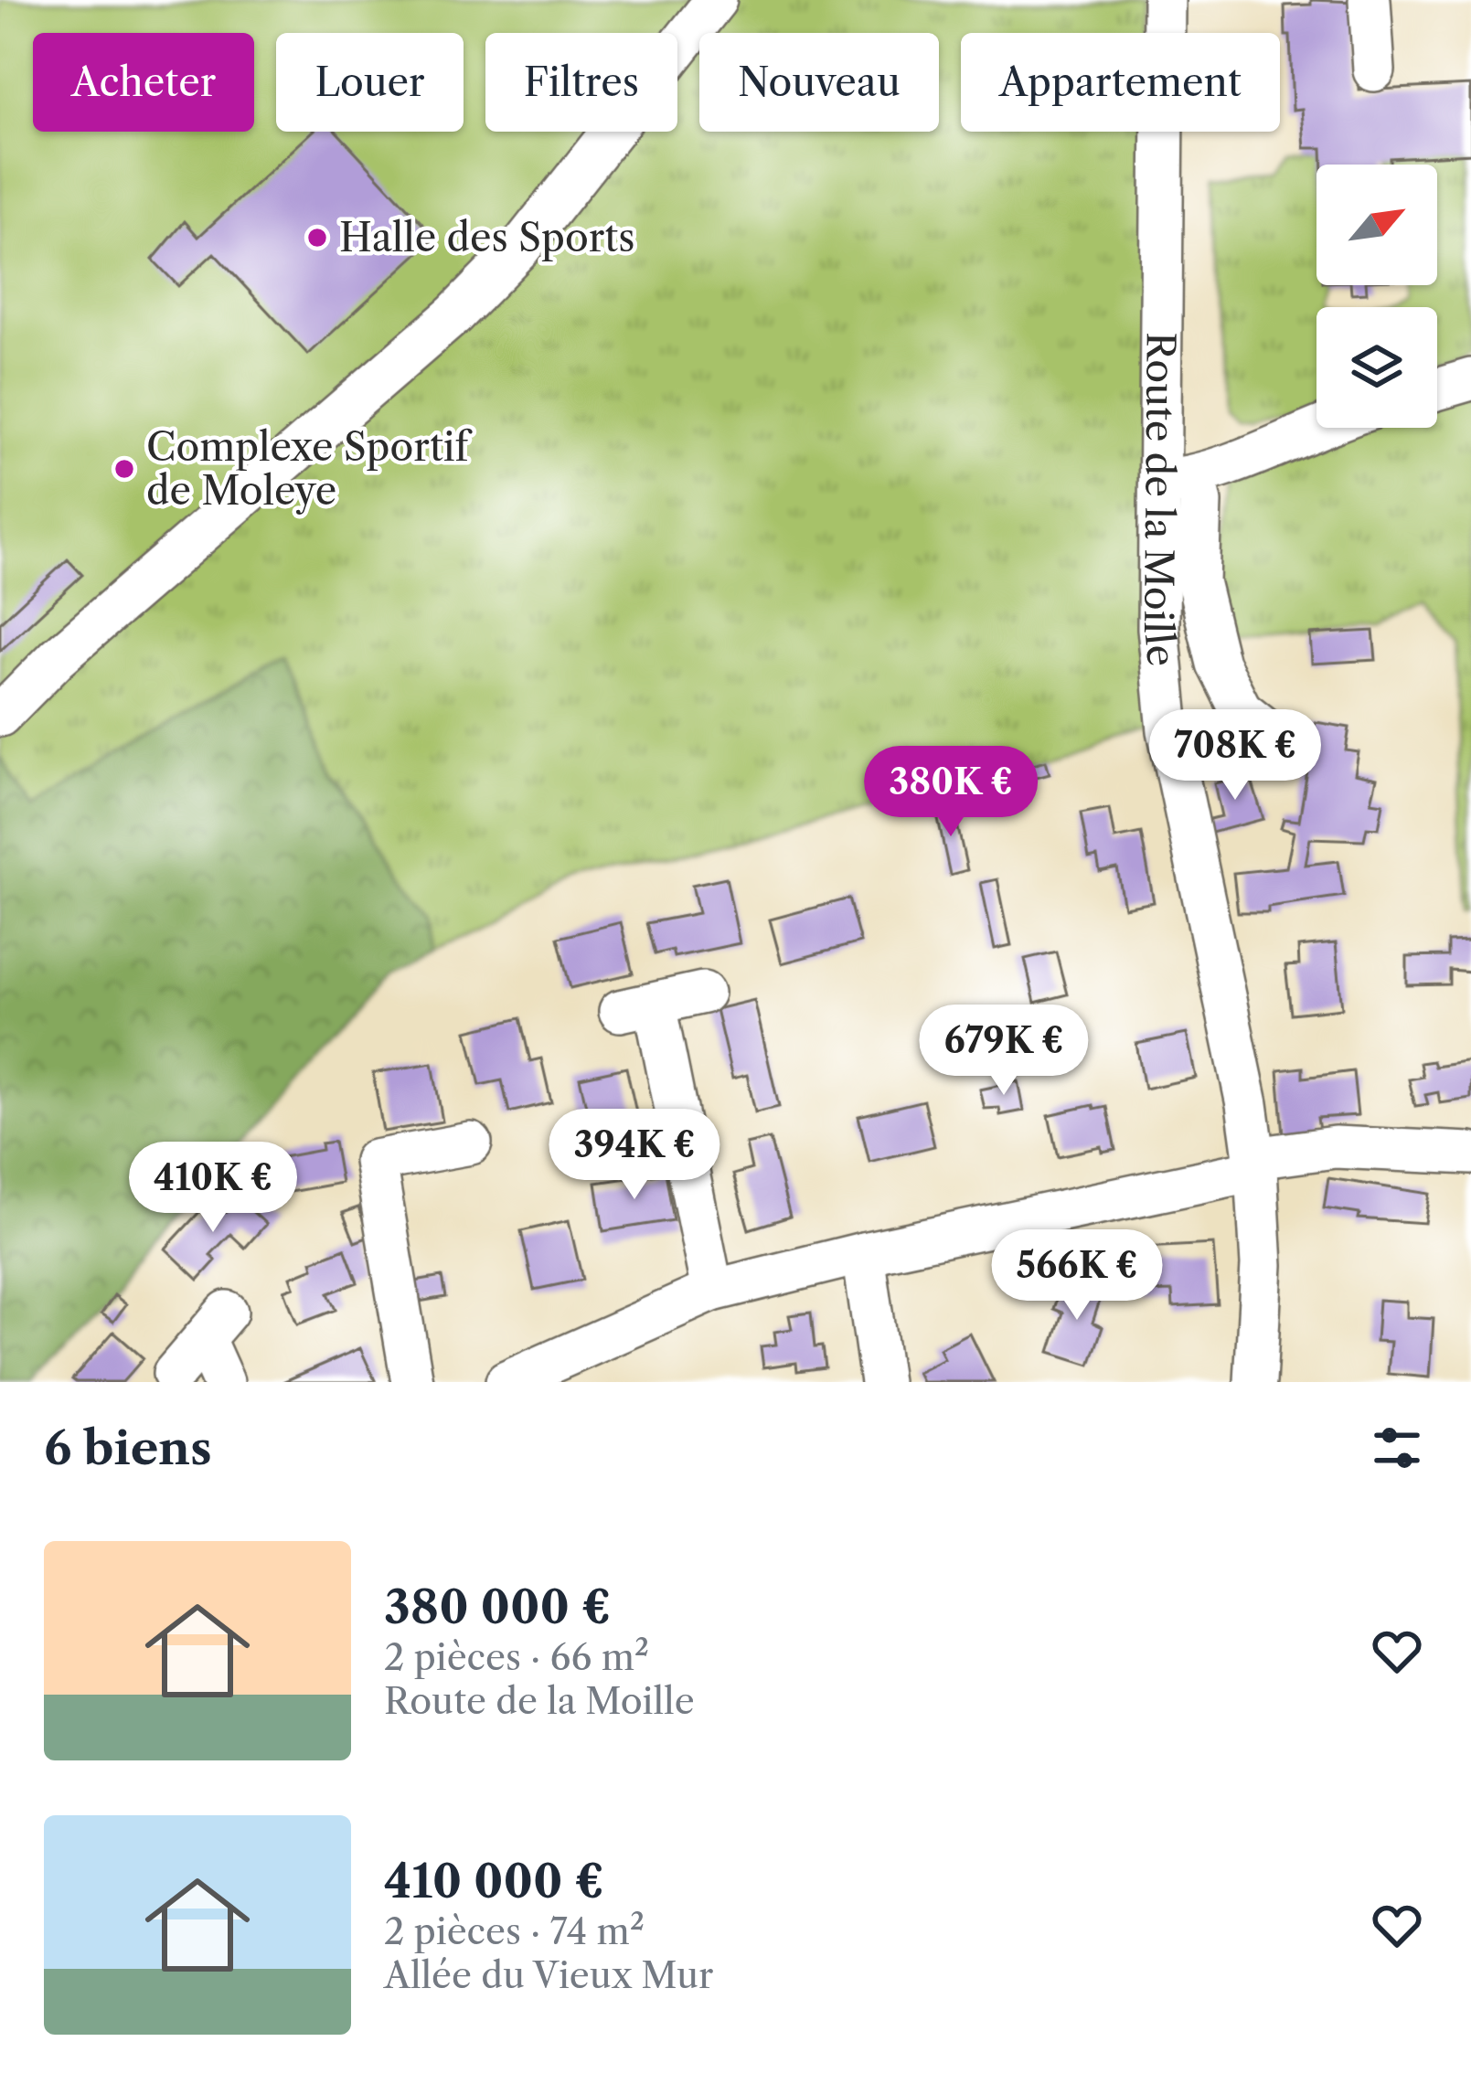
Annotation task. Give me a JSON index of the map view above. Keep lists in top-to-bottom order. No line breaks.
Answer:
{"streets":{"street":["Route de la Moille"]},"places":["Halle des Sports","Complexe Sportif de Moleye"],"north":"top right","page":{"chip":["Acheter","Louer","Filtres","Nouveau","Appartement"],"price":["708K €","380K €","679K €","394K €","410K €","566K €"],"heading":"6 biens","list":[{"name":"380 000 €","note":"2 pièces · 66 m² · Route de la Moille"},{"name":"410 000 €","note":"2 pièces · 74 m² · Allée du Vieux Mur"}]}}
